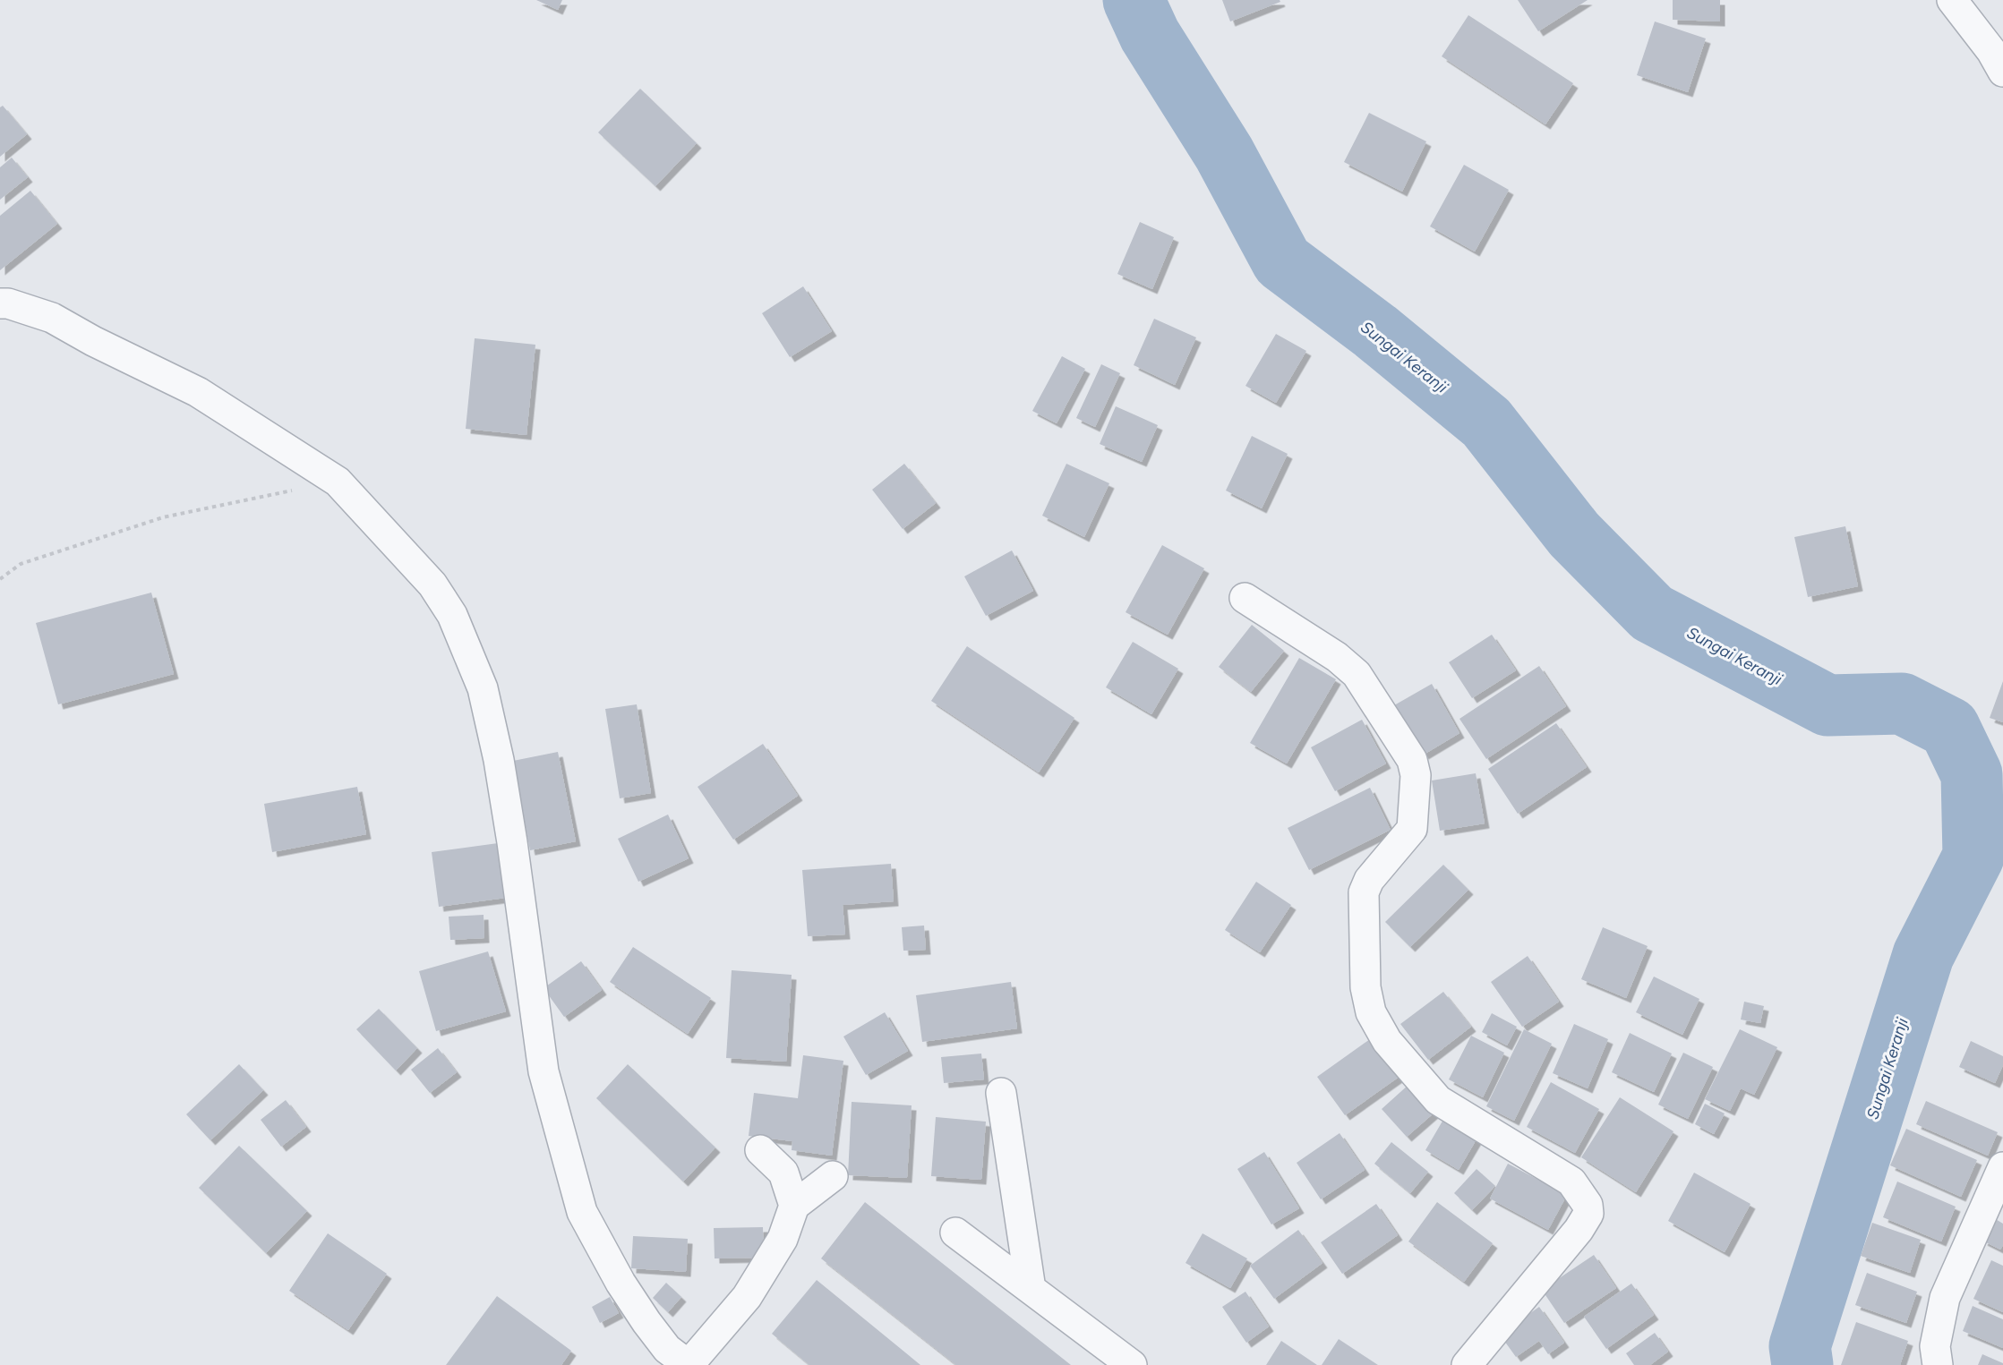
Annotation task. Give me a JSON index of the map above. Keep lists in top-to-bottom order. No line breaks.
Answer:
{"water":["Sungai Keranji"]}
